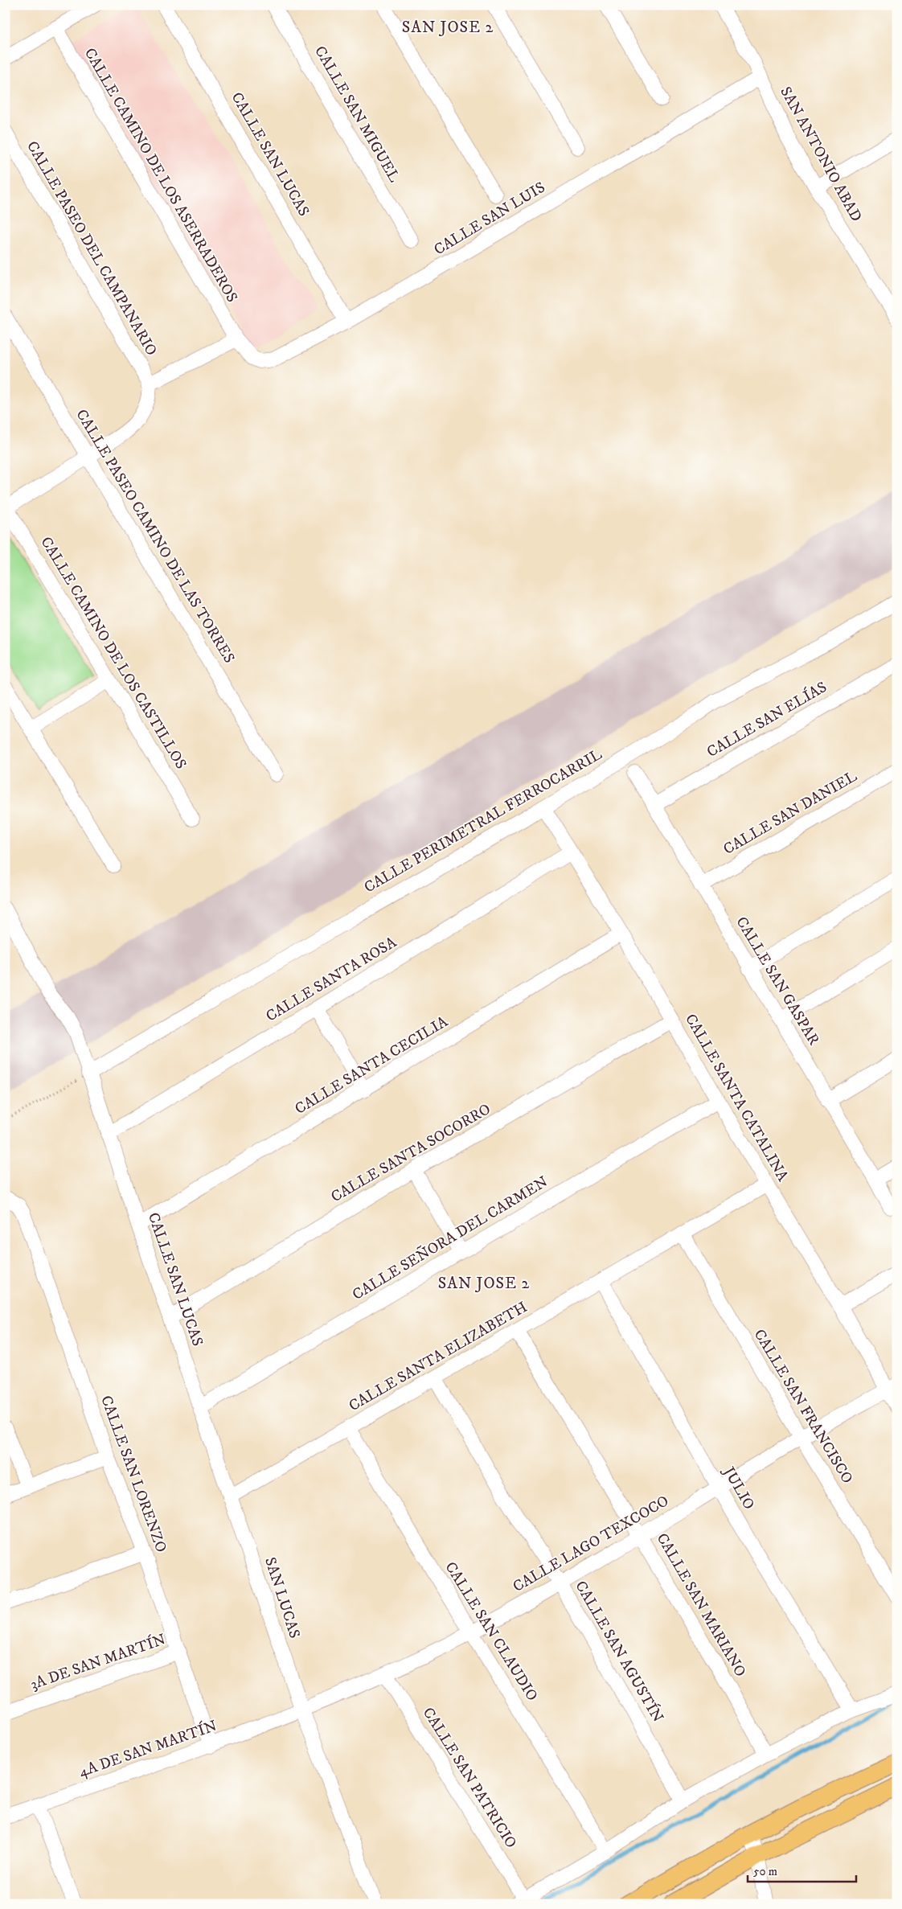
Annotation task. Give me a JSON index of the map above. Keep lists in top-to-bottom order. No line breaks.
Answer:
{"streets":{"street":["CALLE SAN MIGUEL","CALLE SAN LUCAS","SAN ANTONIO ABAD","CALLE CAMINO DE LOS ASERRADEROS","CALLE SAN LUIS","CALLE PASEO DEL CAMPANARIO","CALLE PASEO CAMINO DE LAS TORRES","CALLE CAMINO DE LOS CASTILLOS","CALLE SAN ELÍAS","CALLE SAN DANIEL","CALLE PERIMETRAL FERROCARRIL","CALLE SANTA ROSA","CALLE SAN GASPAR","CALLE SANTA CECILIA","CALLE SANTA CATALINA","CALLE SANTA SOCORRO","CALLE SEÑORA DEL CARMEN","CALLE SANTA ELIZABETH","CALLE SAN FRANCISCO","CALLE SAN LORENZO","JULIO","CALLE LAGO TEXCOCO","SAN LUCAS","CALLE SAN MARIANO","CALLE SAN CLAUDIO","CALLE SAN AGUSTÍN","3A DE SAN MARTÍN","4A DE SAN MARTÍN","CALLE SAN PATRICIO"]},"crossings":[["CALLE SAN LUCAS","CALLE SAN LUIS"],["CALLE SAN LUCAS","CALLE PERIMETRAL FERROCARRIL"],["CALLE SAN LUCAS","CALLE SANTA ROSA"],["CALLE SAN LUCAS","CALLE SANTA CECILIA"],["CALLE SAN LUCAS","CALLE SANTA SOCORRO"],["CALLE SAN LUCAS","CALLE SEÑORA DEL CARMEN"],["CALLE SAN LUCAS","CALLE SANTA ELIZABETH"],["CALLE SAN LUCAS","SAN LUCAS"],["SAN ANTONIO ABAD","CALLE SAN LUIS"],["CALLE CAMINO DE LOS ASERRADEROS","CALLE SAN LUIS"],["CALLE SAN ELÍAS","CALLE SAN GASPAR"],["CALLE SAN DANIEL","CALLE SAN GASPAR"],["CALLE PERIMETRAL FERROCARRIL","CALLE SANTA CATALINA"],["CALLE SANTA ROSA","CALLE SANTA CATALINA"],["CALLE SANTA CECILIA","CALLE SANTA CATALINA"],["CALLE SANTA CATALINA","CALLE SANTA SOCORRO"],["CALLE SANTA CATALINA","CALLE SEÑORA DEL CARMEN"],["CALLE SANTA CATALINA","CALLE SANTA ELIZABETH"],["CALLE SANTA CATALINA","CALLE LAGO TEXCOCO"],["CALLE SANTA ELIZABETH","CALLE SAN FRANCISCO"],["CALLE SANTA ELIZABETH","JULIO"],["CALLE SANTA ELIZABETH","SAN LUCAS"],["CALLE SANTA ELIZABETH","CALLE SAN MARIANO"],["CALLE SANTA ELIZABETH","CALLE SAN CLAUDIO"],["CALLE SANTA ELIZABETH","CALLE SAN AGUSTÍN"],["CALLE SAN FRANCISCO","CALLE LAGO TEXCOCO"],["CALLE SAN LORENZO","3A DE SAN MARTÍN"],["CALLE SAN LORENZO","4A DE SAN MARTÍN"],["JULIO","CALLE LAGO TEXCOCO"],["CALLE LAGO TEXCOCO","SAN LUCAS"],["CALLE LAGO TEXCOCO","CALLE SAN MARIANO"],["CALLE LAGO TEXCOCO","CALLE SAN CLAUDIO"],["CALLE LAGO TEXCOCO","CALLE SAN AGUSTÍN"],["CALLE LAGO TEXCOCO","4A DE SAN MARTÍN"],["CALLE LAGO TEXCOCO","CALLE SAN PATRICIO"],["SAN LUCAS","4A DE SAN MARTÍN"]],"districts":["SAN JOSE 2","SAN JOSE 2"],"scale_bar":"50 m"}
